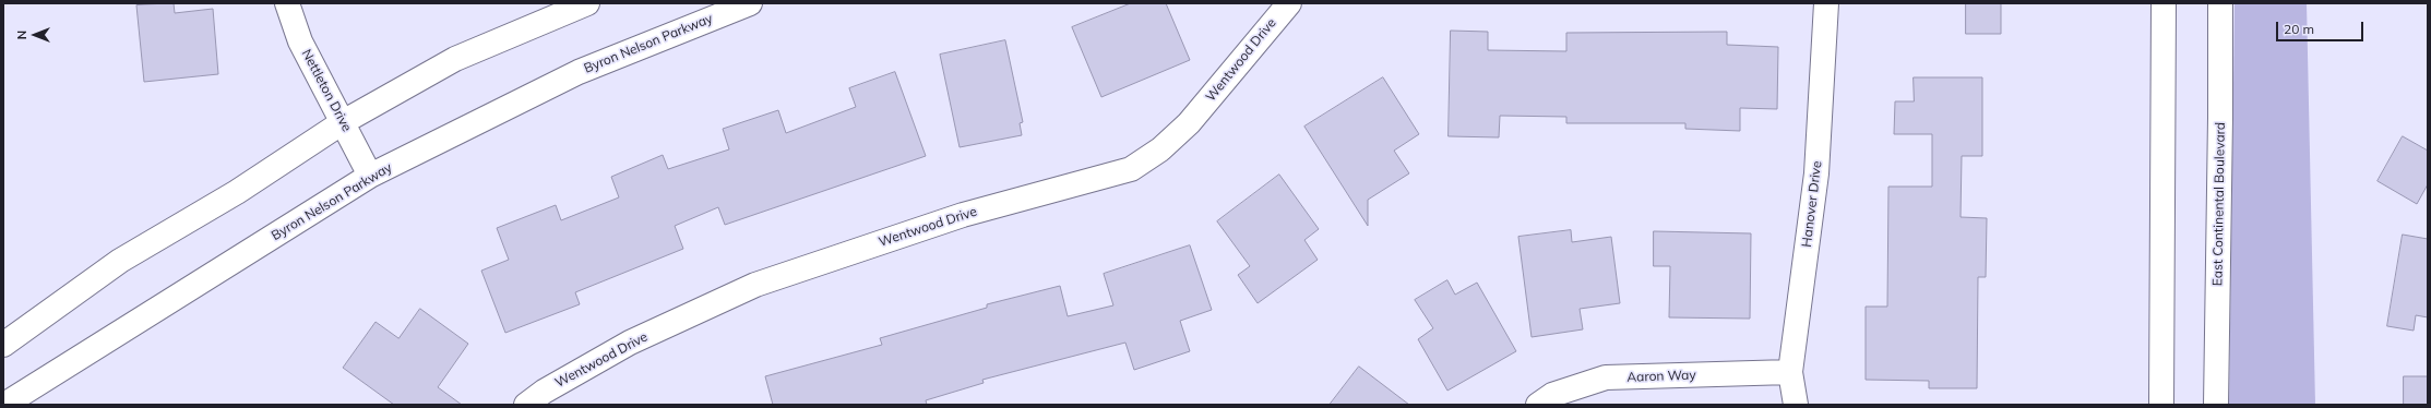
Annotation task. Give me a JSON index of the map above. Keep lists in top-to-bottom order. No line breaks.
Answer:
{"streets":{"street":["Byron Nelson Parkway","Wentwood Drive","Nettleton Drive","Hanover Drive","East Continental Boulevard","Aaron Way"]},"crossings":[["Byron Nelson Parkway","Nettleton Drive"],["Hanover Drive","Aaron Way"]],"scale_bar":"20 m","north":"left"}
